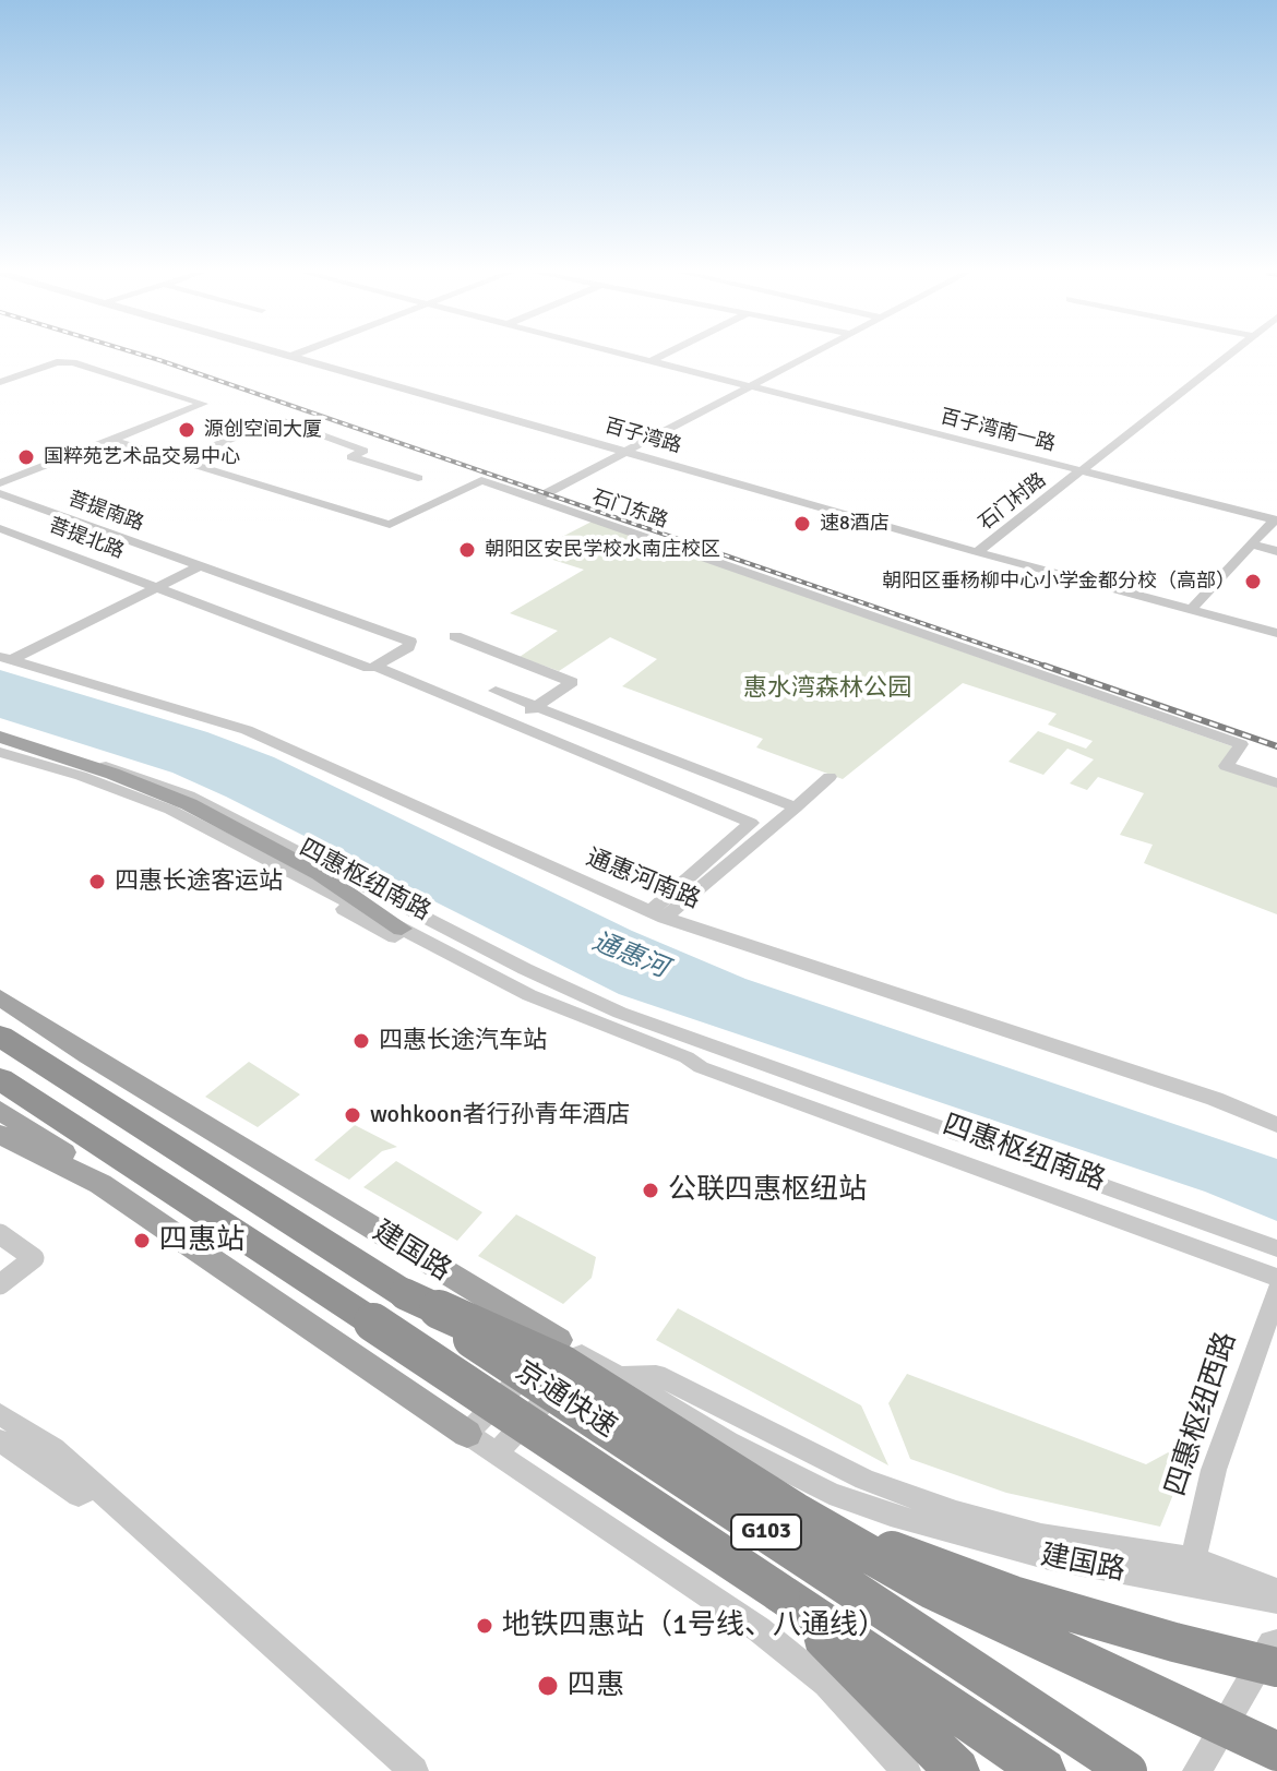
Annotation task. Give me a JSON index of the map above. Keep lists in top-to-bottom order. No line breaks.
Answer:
{"streets":{"highway":["京通快速","G103"],"main road":["建国路"],"street":["百子湾南一路","百子湾路","石门村路","石门东路","菩提南路","菩提北路","通惠河南路","四惠枢纽南路","四惠枢纽西路"]},"crossings":[["百子湾南一路","石门村路"],["百子湾南一路","石门东路"],["百子湾路","石门村路"],["百子湾路","石门东路"],["菩提南路","菩提北路"],["菩提北路","通惠河南路"]],"water":["通惠河"],"parks":["惠水湾森林公园"],"places":["源创空间大厦","国粹苑艺术品交易中心","速8酒店","朝阳区安民学校水南庄校区","朝阳区垂杨柳中心小学金都分校（高部）","四惠长途客运站","四惠长途汽车站","wohkoon者行孙青年酒店","公联四惠枢纽站","四惠站","地铁四惠站（1号线、八通线）","四惠"]}
